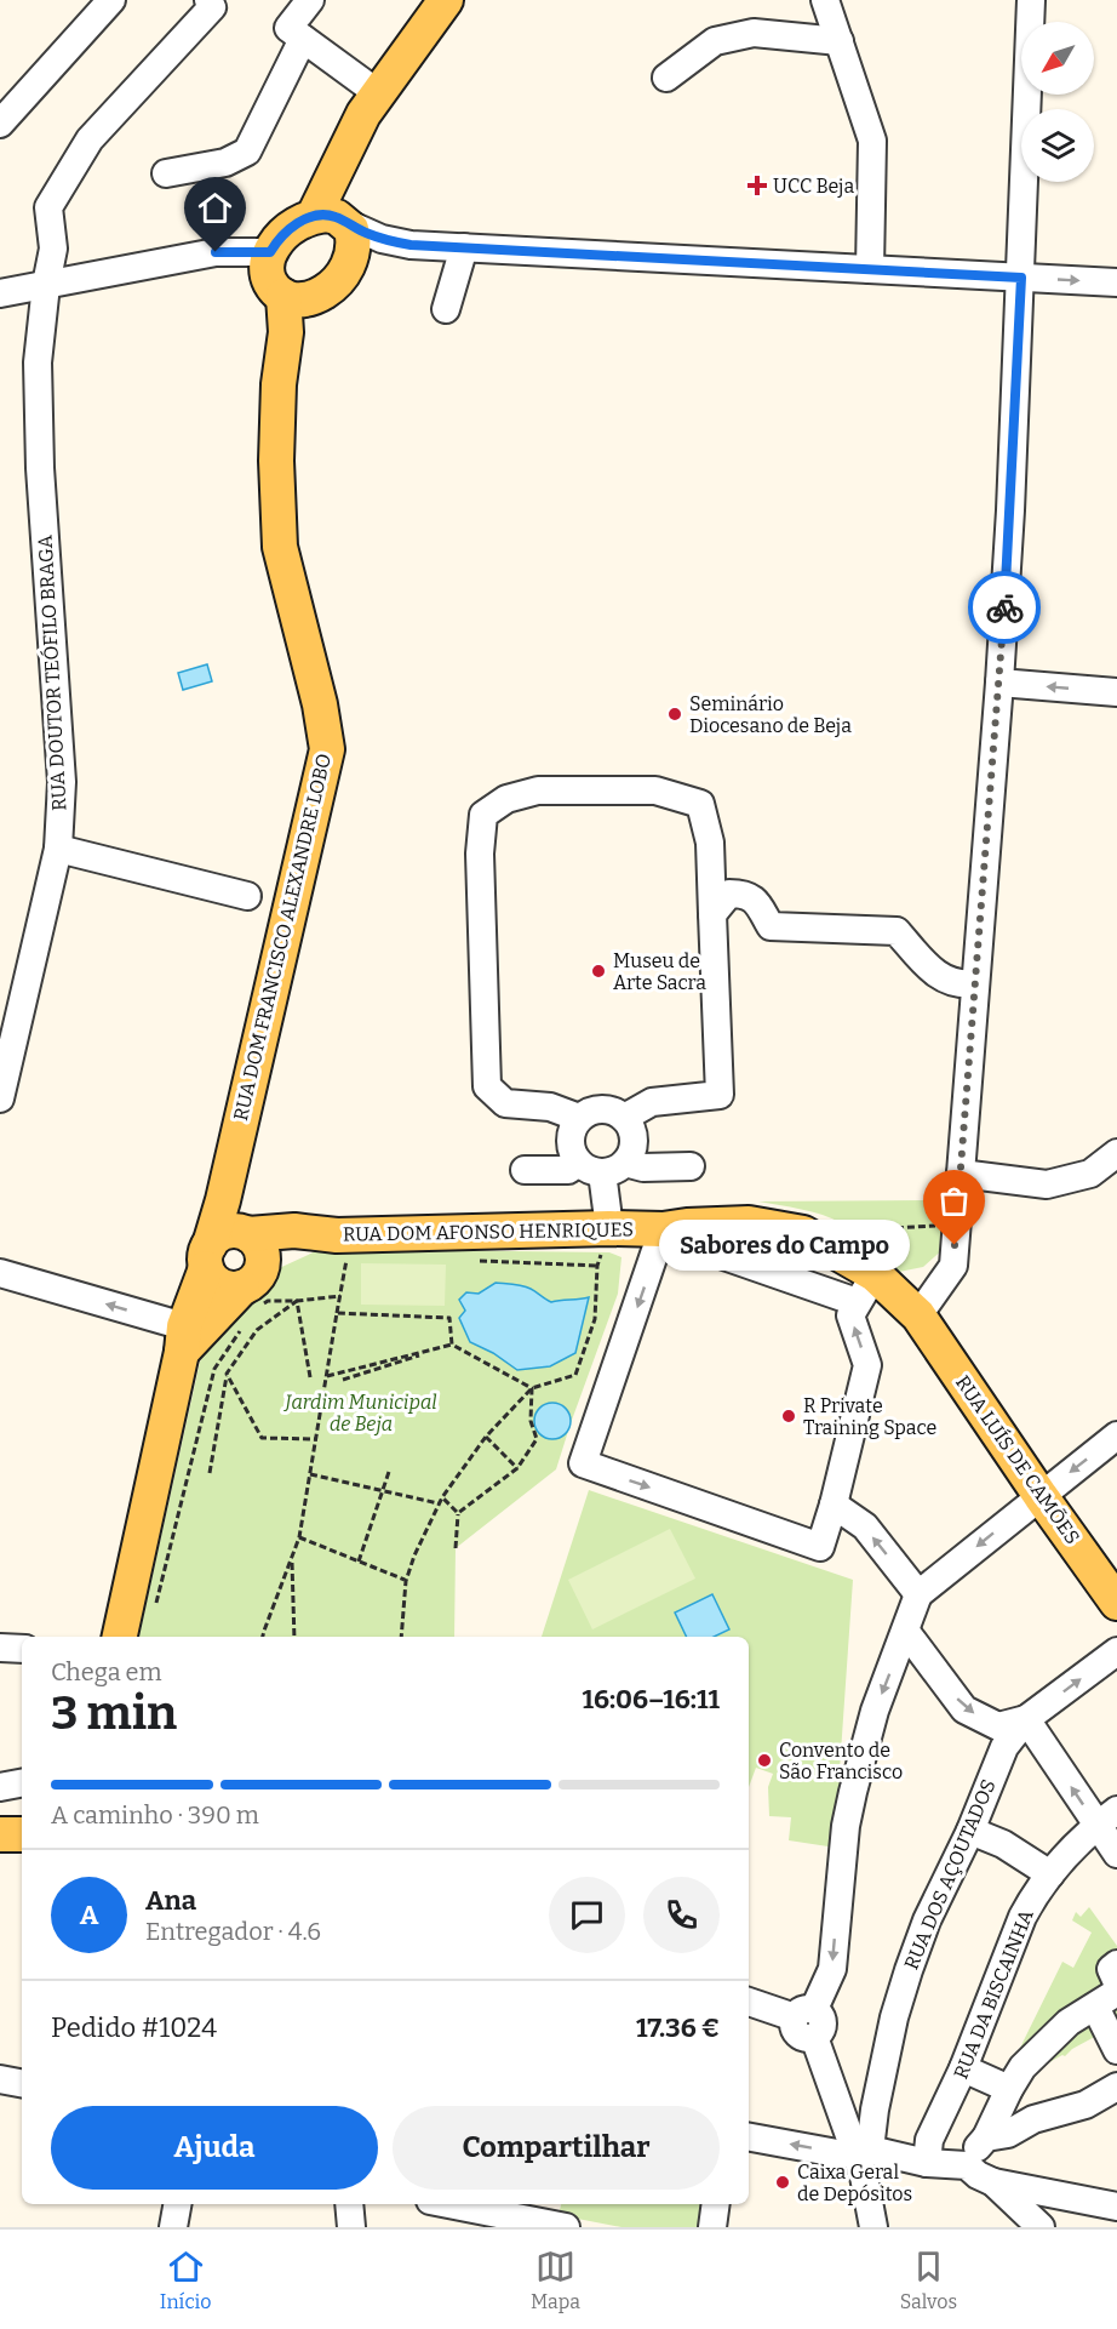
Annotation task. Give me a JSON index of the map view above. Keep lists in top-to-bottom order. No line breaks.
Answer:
{"streets":{"main road":["RUA DOM FRANCISCO ALEXANDRE LOBO","RUA DOM AFONSO HENRIQUES","RUA LUÍS DE CAMÕES"],"street":["RUA DOUTOR TEÓFILO BRAGA","RUA DOS AÇOUTADOS","RUA DA BISCAINHA"]},"crossings":[["RUA DOM FRANCISCO ALEXANDRE LOBO","RUA DOM AFONSO HENRIQUES"],["RUA DOM AFONSO HENRIQUES","RUA LUÍS DE CAMÕES"]],"parks":["Jardim Municipal de Beja"],"places":{"health":["UCC Beja"],"other":["Seminário Diocesano de Beja","Museu de Arte Sacra","Sabores do Campo","R Private Training Space","Convento de São Francisco","Caixa Geral de Depósitos"]},"north":"bottom left","page":{"bubble":"Sabores do Campo","heading":["3 min","Chega em","16:06–16:11"],"panel":["Ana","Entregador · 4.6","Pedido #1024","17.36 €"],"bar":"A caminho · 390 m","round":"A","buttons":["Ajuda","Compartilhar"],"tabs":["Início","Mapa","Salvos"]}}
